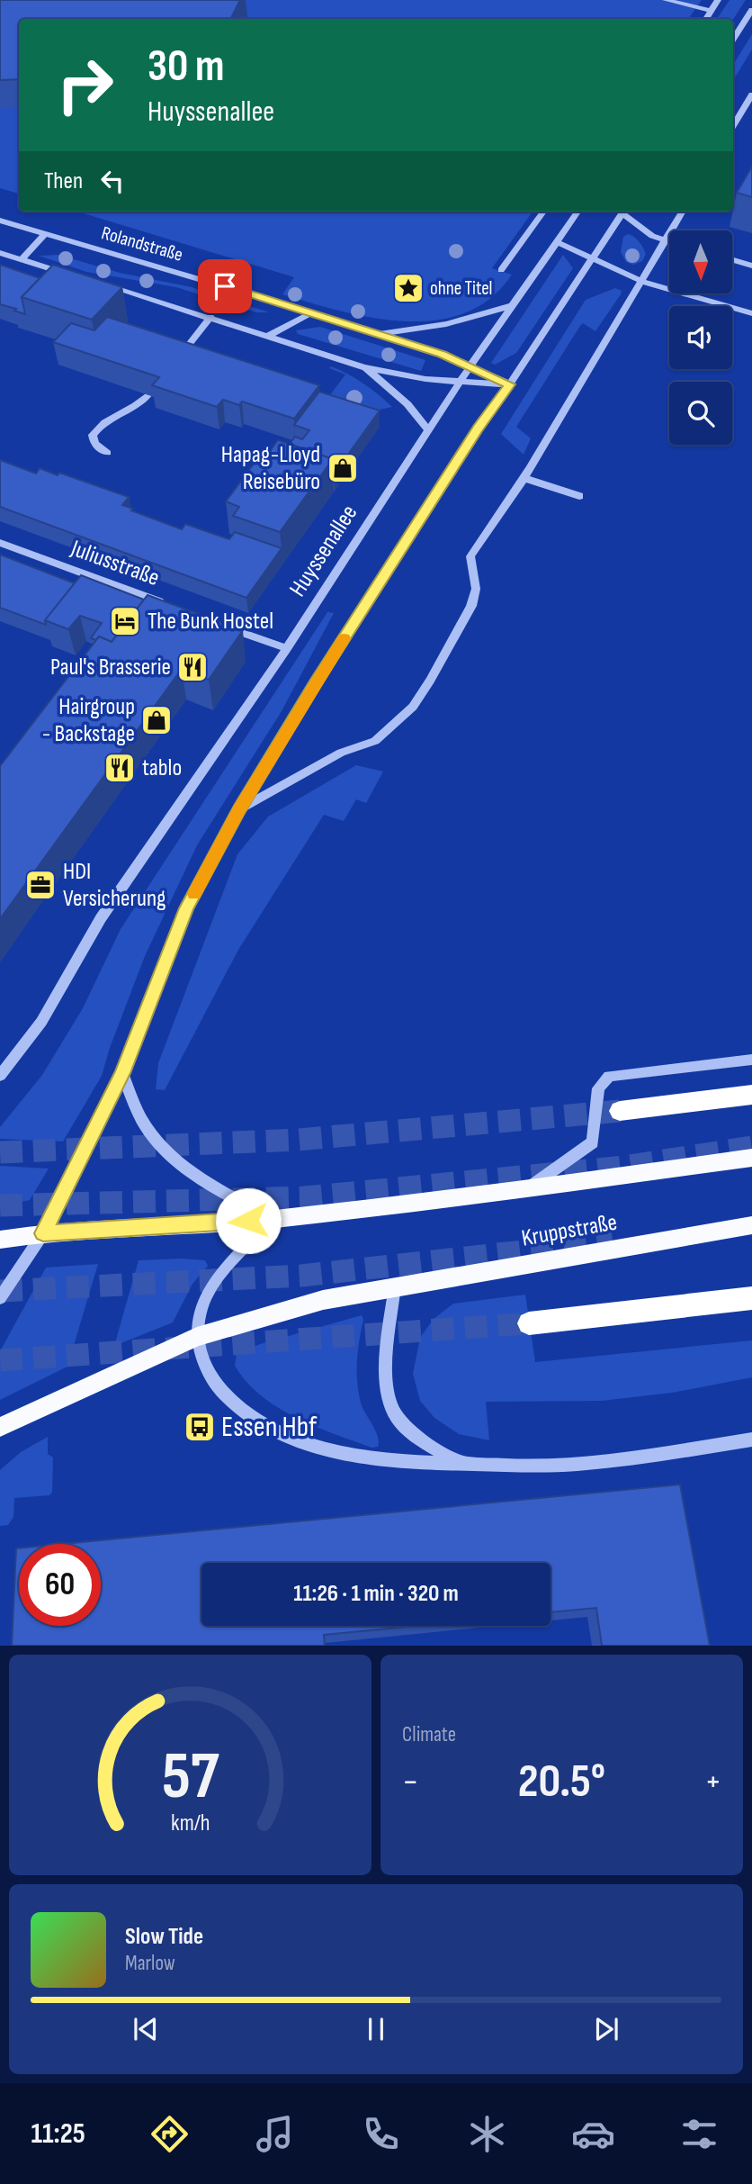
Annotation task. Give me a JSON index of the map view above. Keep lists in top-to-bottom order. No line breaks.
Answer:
{"streets":{"main road":["Kruppstraße"],"street":["Rolandstraße","Huyssenallee","Juliusstraße"]},"crossings":[["Rolandstraße","Huyssenallee"]],"places":{"place":["ohne Titel"],"shop":["Hapag-Lloyd Reisebüro","Hairgroup - Backstage"],"hotel":["The Bunk Hostel"],"restaurant":["Paul's Brasserie","tablo"],"office":["HDI Versicherung"],"bus stop":["Essen Hbf"]},"north":"bottom","page":{"turn":["30 m","Huyssenallee"],"then":"Then","limit":"60","trip":"11:26 · 1 min · 320 m","tile":"Climate","heat":["−","20.5°","+"],"song":["Slow Tide","Marlow"],"tabs":"11:25","gauge":["57","km/h"]}}
